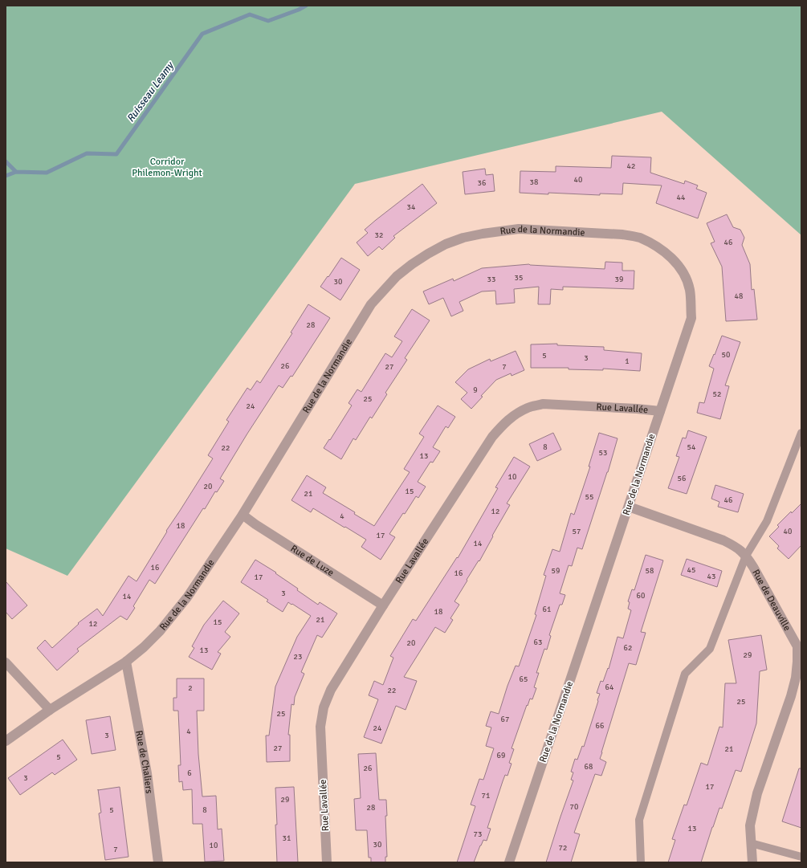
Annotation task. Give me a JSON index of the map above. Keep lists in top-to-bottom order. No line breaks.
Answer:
{"streets":{"street":["Rue de la Normandie","Rue Lavallée","Rue de Luze","Rue de Deauville","Rue de Chaliers"]},"crossings":[["Rue de la Normandie","Rue Lavallée"],["Rue de la Normandie","Rue de Luze"],["Rue de la Normandie","Rue de Deauville"],["Rue de la Normandie","Rue de Chaliers"],["Rue Lavallée","Rue de Luze"]],"water":["Ruisseau Leamy"],"parks":["Corridor Philemon-Wright"],"house_numbers":["42","40","38","36","44","34","32","46","35","33","39","30","48","28","50","5","3","1","26","27","7","9","52","25","24","8","54","22","53","13","10","56","20","15","21","55","46","12","4","18","57","40","17","14","16","45","59","58","16","43","17","3","60","14","61","18","21","15","12","63","20","62","13","29","23","65","64","2","22","25","25","67","66","24","4","3","27","21","69","5","68","26","6","3","17","71","29","70","28","5","8","13","73","31","30","10","72","7"]}
